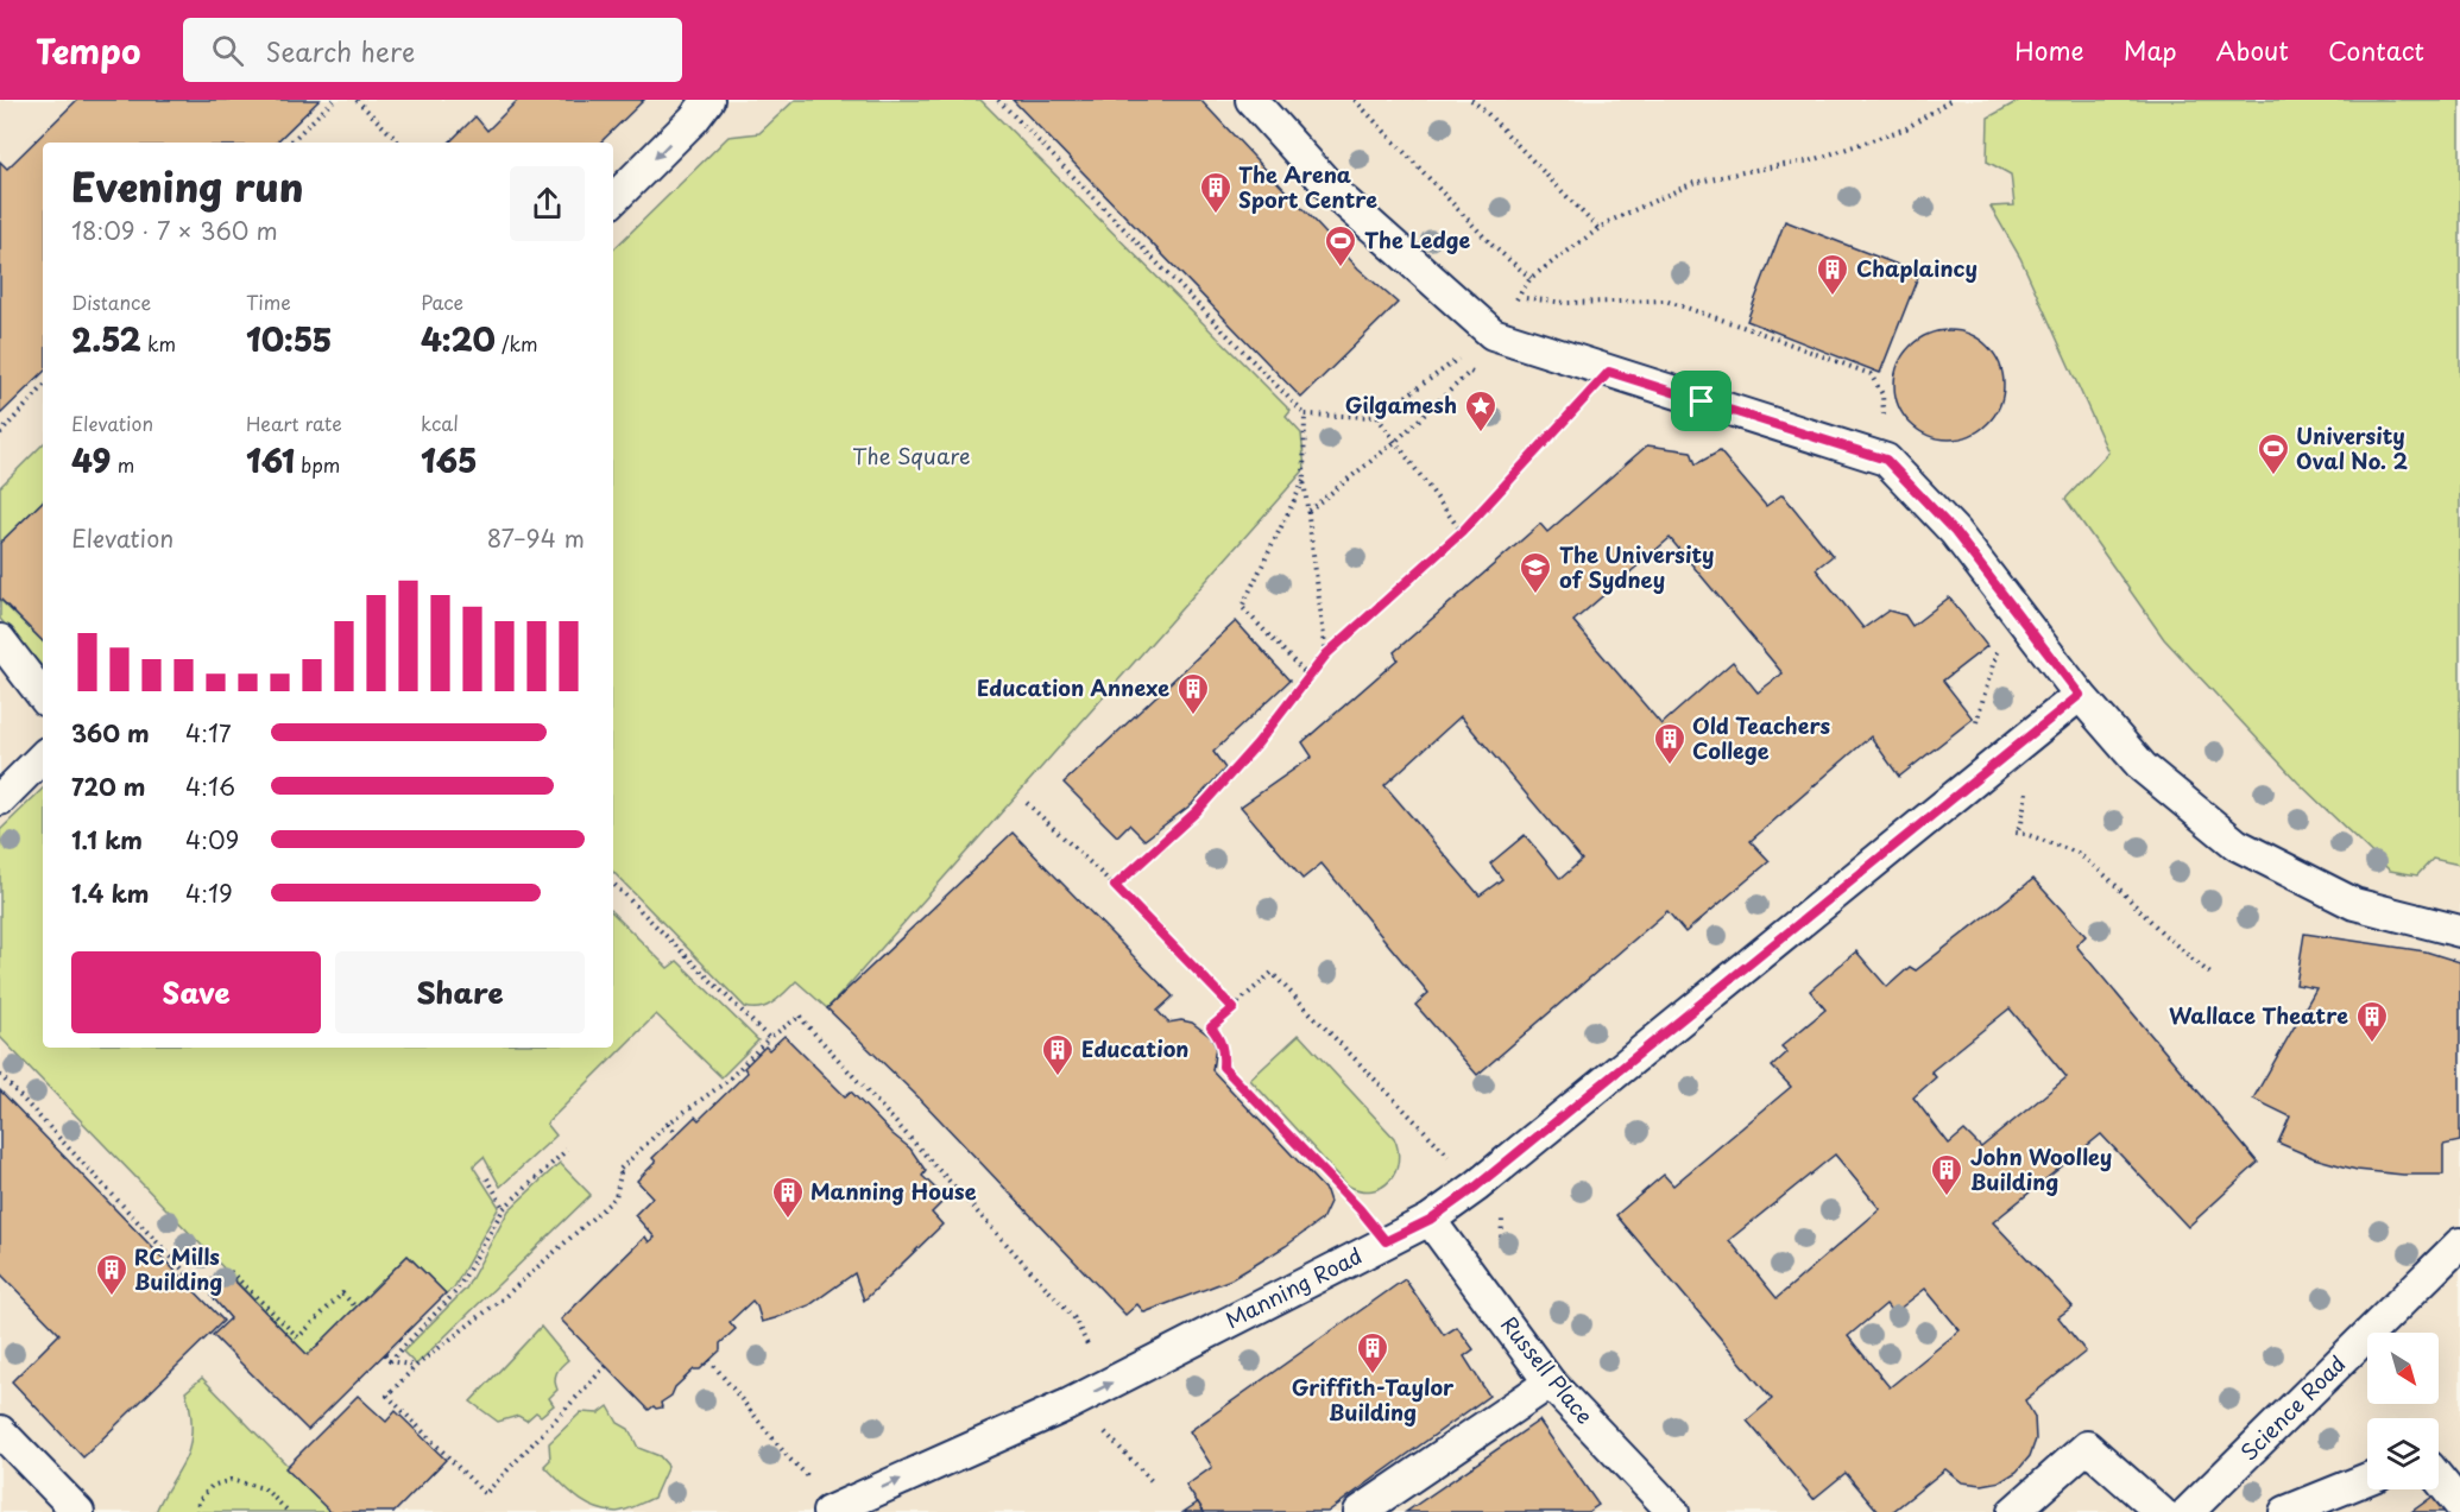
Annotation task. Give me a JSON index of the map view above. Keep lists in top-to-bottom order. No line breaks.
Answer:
{"streets":{"lane":["Manning Road","Russell Place","Science Road"]},"crossings":[["Manning Road","Russell Place"]],"one_way":["Manning Road"],"parks":["The Square"],"places":{"building":["The Arena Sport Centre","Chaplaincy","Education Annexe","Old Teachers College","Wallace Theatre","Education","John Woolley Building","Manning House","RC Mills Building","Griffith-Taylor Building"],"sports":["The Ledge","University Oval No. 2"],"place":["Gilgamesh"],"school or university":["The University of Sydney"]},"north":"bottom right","page":{"header":"Tempo","search":"Search here","nav":["Home","Map","About","Contact"],"heading":["Evening run","18:09 · 7 × 360 m"],"stats":[["Distance","2.52 km"],["Time","10:55"],["Pace","4:20 /km"],["Elevation","49 m"],["Heart rate","161 bpm"],["kcal","165"]],"chart":["Elevation","87–94 m"],"list":[{"name":"360 m","note":"4:17"},{"name":"720 m","note":"4:16"},{"name":"1.1 km","note":"4:09"},{"name":"1.4 km","note":"4:19"}],"buttons":["Save","Share"]}}
